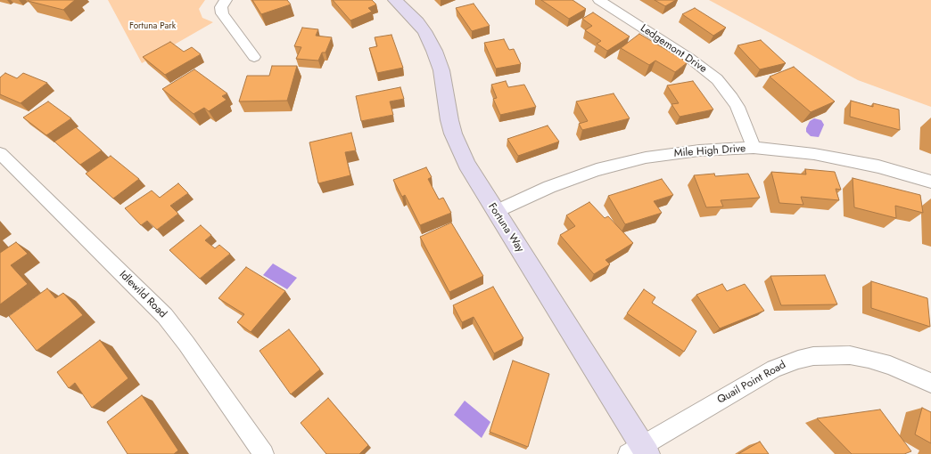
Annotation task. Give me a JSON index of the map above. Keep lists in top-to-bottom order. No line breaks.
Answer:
{"streets":{"street":["Ledgemont Drive","Mile High Drive","Fortuna Way","Idlewild Road","Quail Point Road"]},"crossings":[["Ledgemont Drive","Mile High Drive"],["Mile High Drive","Fortuna Way"],["Fortuna Way","Quail Point Road"]],"parks":["Fortuna Park"]}
